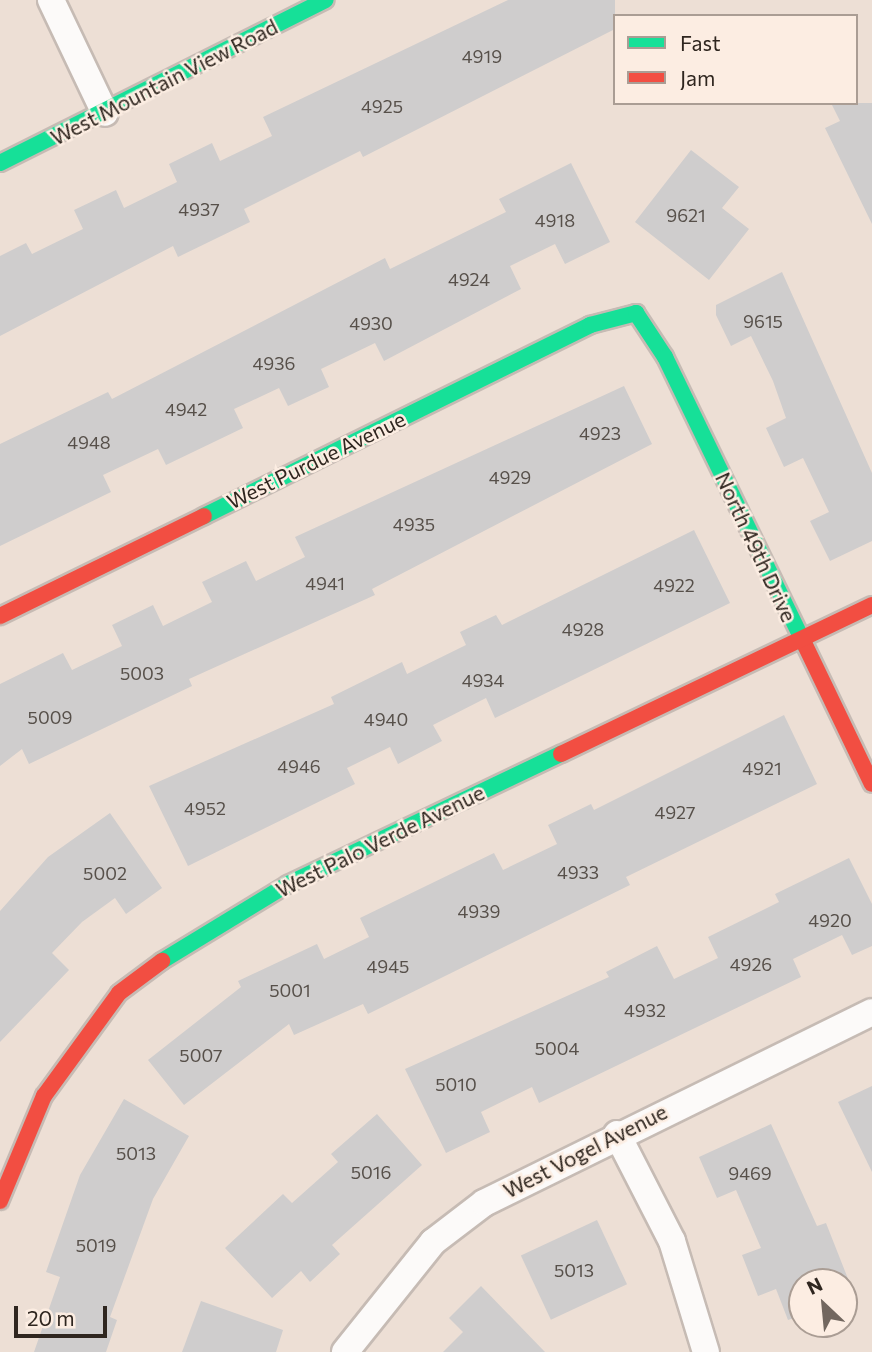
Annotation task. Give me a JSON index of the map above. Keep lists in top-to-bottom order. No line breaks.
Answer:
{"streets":{"street":["West Mountain View Road","West Purdue Avenue","North 49th Drive","West Palo Verde Avenue","West Vogel Avenue"]},"crossings":[["West Purdue Avenue","North 49th Drive"],["North 49th Drive","West Palo Verde Avenue"]],"house_numbers":["4919","4925","4937","9621","4918","4924","9615","4930","4936","4942","4923","4948","4929","4935","4941","4922","4928","5003","4934","5009","4940","4946","4921","4952","4927","4933","5002","4939","4920","4926","4945","5001","4932","5004","5007","5010","5013","5016","9469","5019","5013"],"legend":["Fast","Jam"],"scale_bar":"20 m","north":"top left"}
